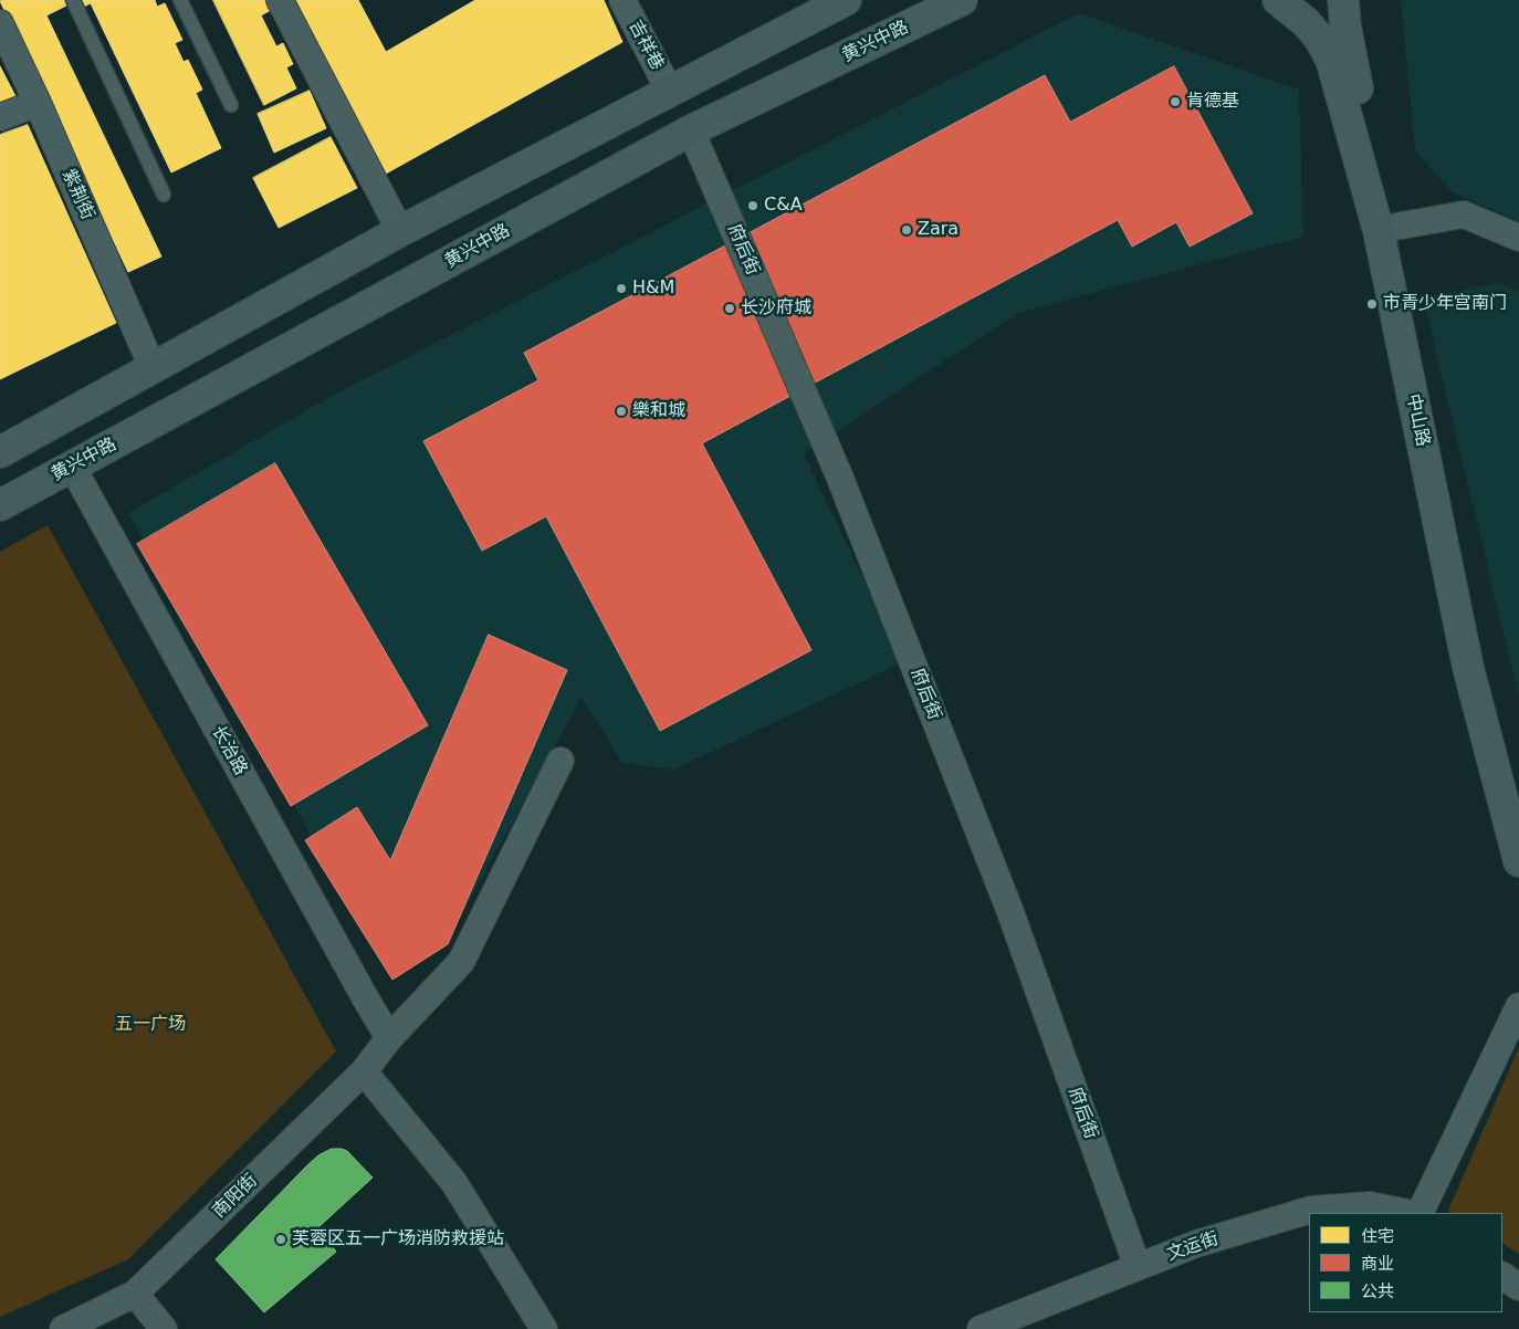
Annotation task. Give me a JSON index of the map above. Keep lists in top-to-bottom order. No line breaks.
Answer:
{"streets":{"main road":["黄兴中路","中山路"],"street":["吉祥巷","紫荆街","府后街","长治路","南阳街","文运街"]},"crossings":[["黄兴中路","府后街"],["黄兴中路","长治路"],["府后街","文运街"],["长治路","南阳街"]],"parks":["五一广场"],"places":["肯德基","C&A","Zara","H&M","市青少年宫南门","长沙府城","樂和城","芙蓉区五一广场消防救援站"],"legend":["住宅","商业","公共"]}
